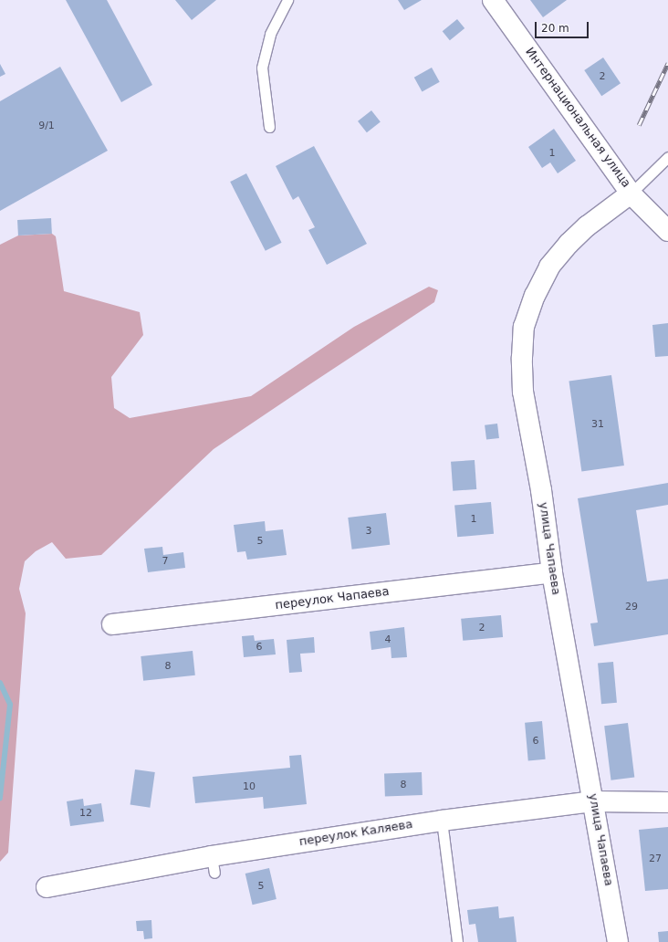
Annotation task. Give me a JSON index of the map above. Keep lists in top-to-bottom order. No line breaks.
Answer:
{"streets":{"street":["Интернациональная улица","улица Чапаева","переулок Чапаева","переулок Каляева"]},"crossings":[["Интернациональная улица","улица Чапаева"],["улица Чапаева","переулок Чапаева"],["улица Чапаева","переулок Каляева"]],"house_numbers":["2","9/1","1","31","1","3","5","7","29","2","4","6","8","6","8","10","12","27","5"],"scale_bar":"20 m"}
